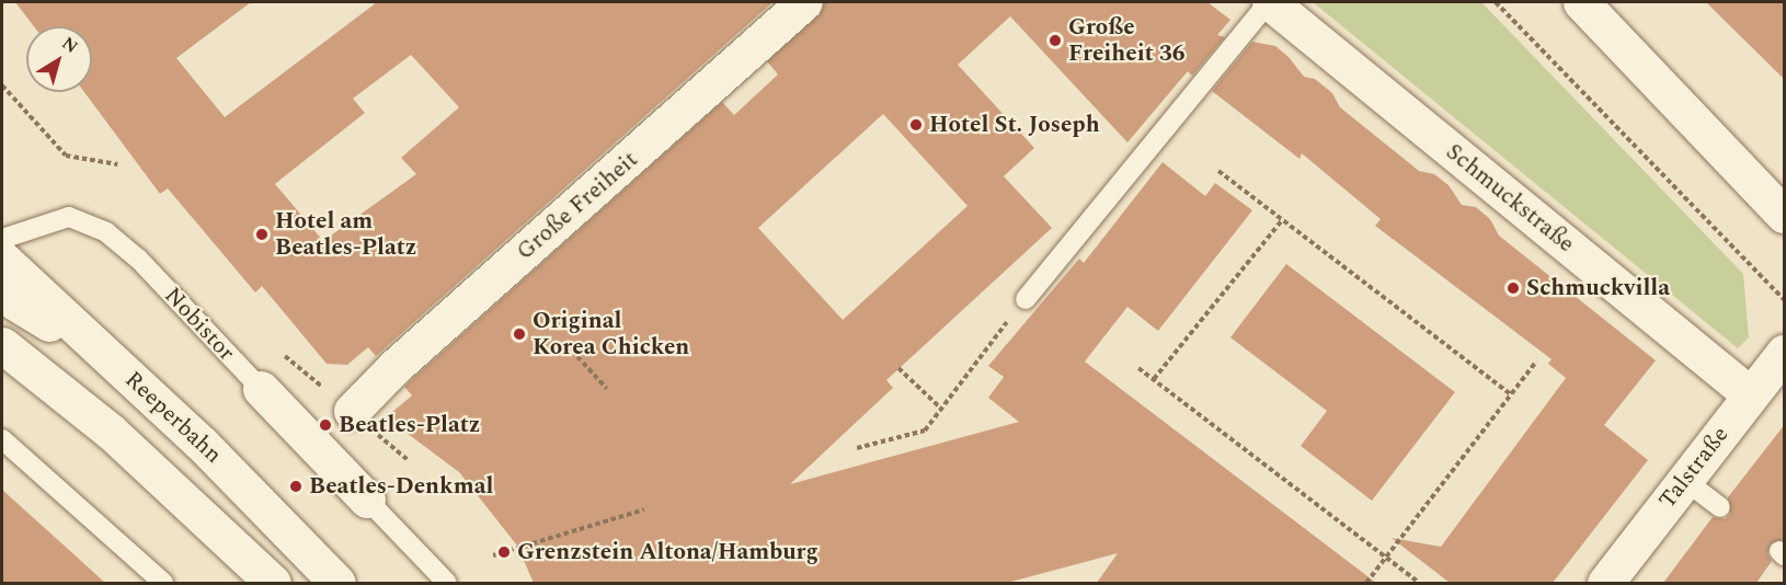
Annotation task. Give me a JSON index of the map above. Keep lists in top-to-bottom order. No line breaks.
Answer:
{"streets":{"street":["Schmuckstraße","Große Freiheit","Nobistor","Reeperbahn","Talstraße"]},"crossings":[["Schmuckstraße","Talstraße"]],"places":["Große Freiheit 36","Hotel St. Joseph","Hotel am Beatles-Platz","Schmuckvilla","Original Korea Chicken","Beatles-Platz","Beatles-Denkmal","Grenzstein Altona/Hamburg"],"north":"top right"}
